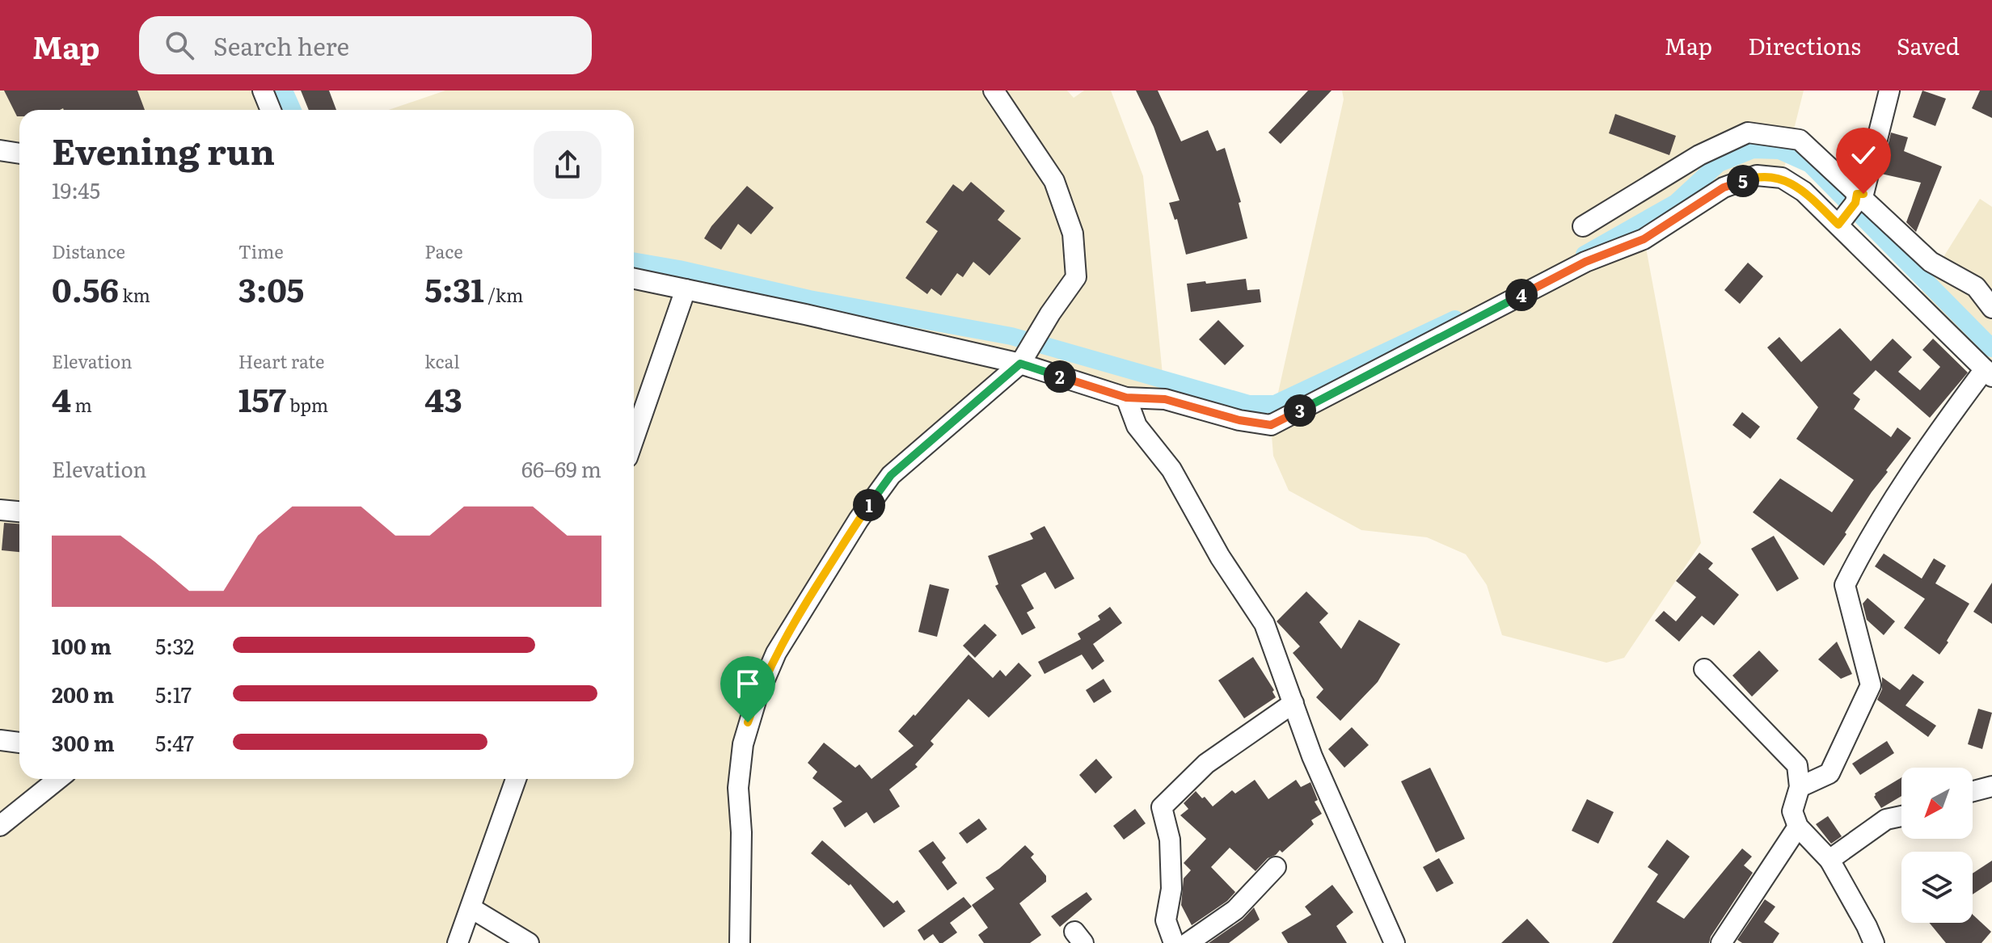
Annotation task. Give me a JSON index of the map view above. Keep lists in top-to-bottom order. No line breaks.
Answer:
{"north":"bottom left","page":{"header":"Map","search":"Search here","nav":["Map","Directions","Saved"],"heading":["Evening run","19:45"],"pins":["5","4","2","3","1"],"stats":[["Distance","0.56 km"],["Time","3:05"],["Pace","5:31 /km"],["Elevation","4 m"],["Heart rate","157 bpm"],["kcal","43"]],"chart":["Elevation","66–69 m"],"list":[{"name":"100 m","note":"5:32"},{"name":"200 m","note":"5:17"},{"name":"300 m","note":"5:47"}]}}
